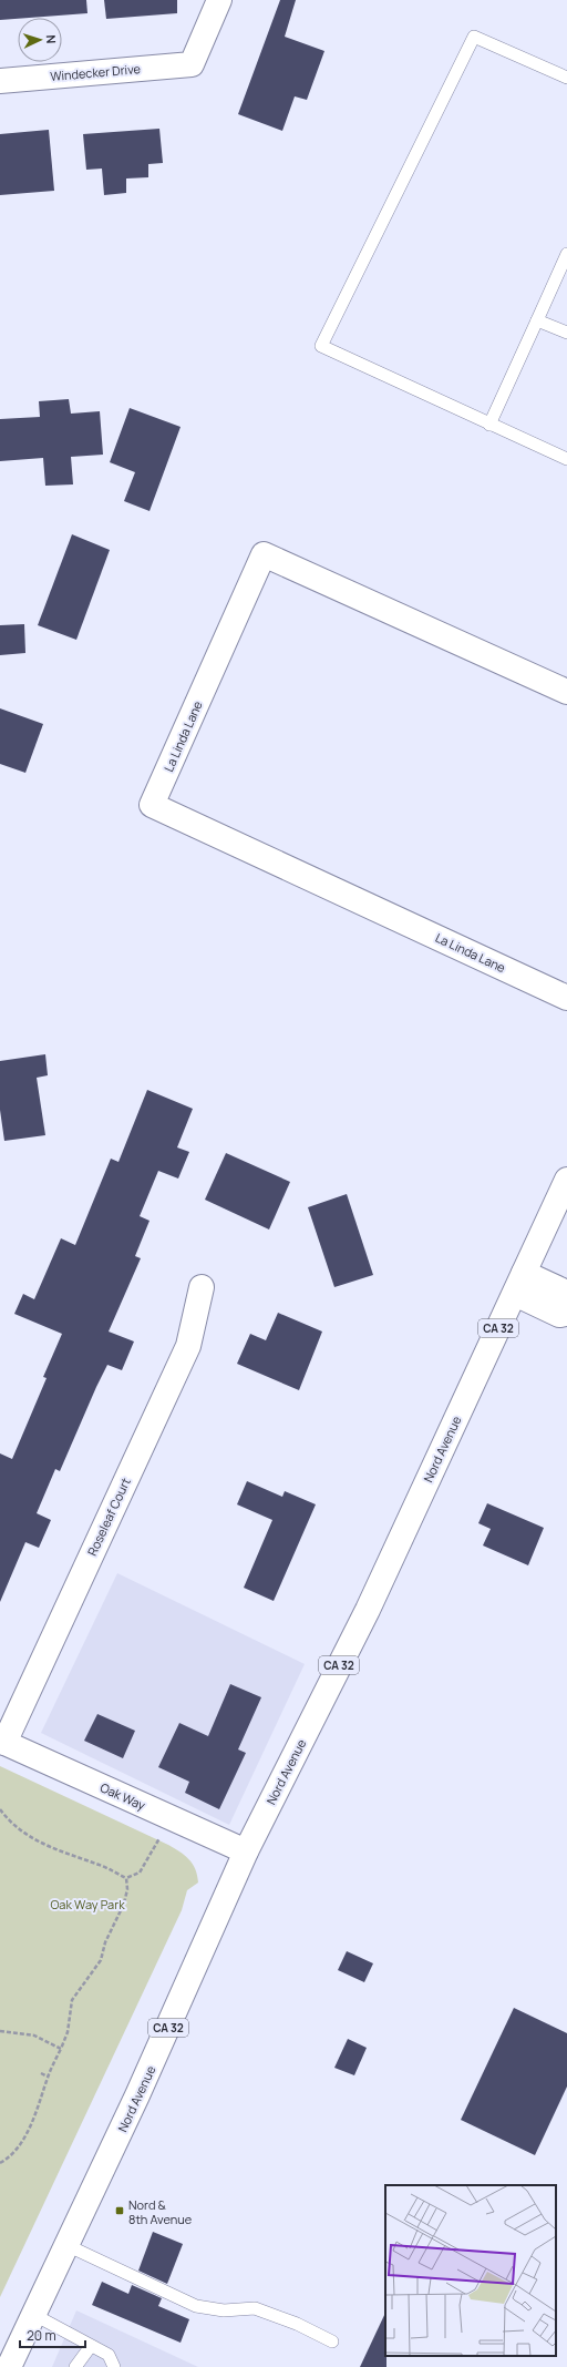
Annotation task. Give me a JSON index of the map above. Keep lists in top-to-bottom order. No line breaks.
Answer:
{"streets":{"street":["Windecker Drive","La Linda Lane","CA 32","Nord Avenue","Roseleaf Court","Oak Way"]},"crossings":[["Nord Avenue","Oak Way"],["Roseleaf Court","Oak Way"]],"parks":["Oak Way Park"],"places":{"transit":["Nord & 8th Avenue"]},"scale_bar":"20 m","north":"right"}
